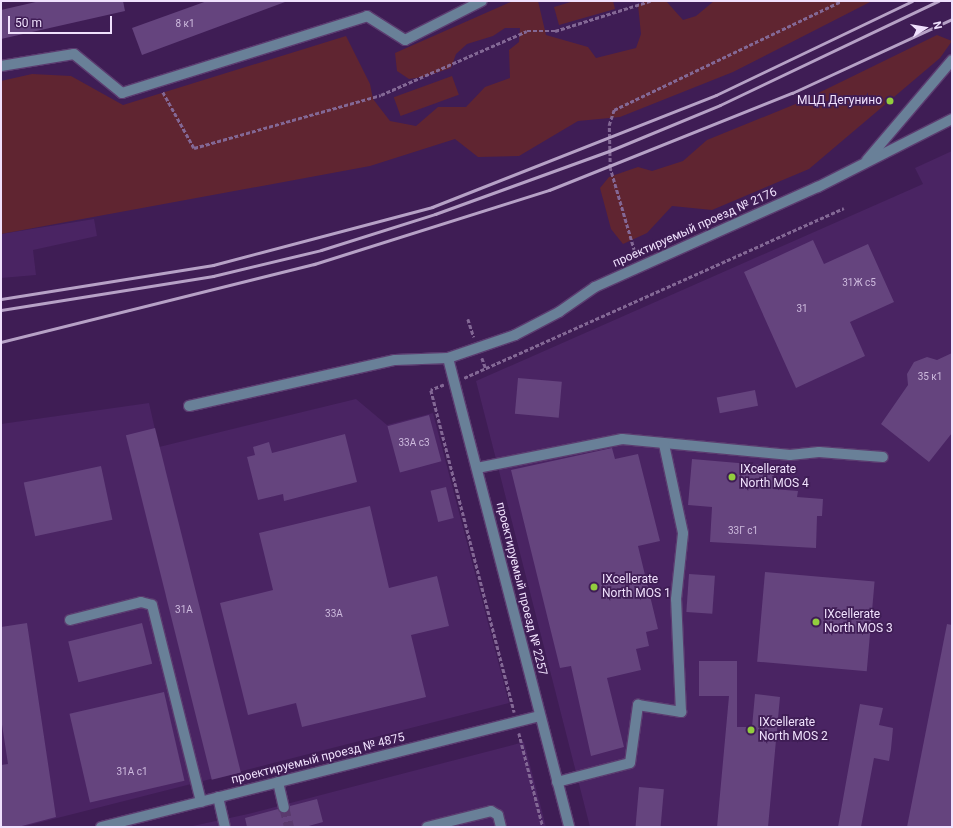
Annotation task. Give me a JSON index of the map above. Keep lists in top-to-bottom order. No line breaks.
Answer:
{"streets":{"street":["проектируемый проезд № 2176","проектируемый проезд № 2257","проектируемый проезд № 4875"]},"crossings":[["проектируемый проезд № 2176","проектируемый проезд № 2257"],["проектируемый проезд № 2257","проектируемый проезд № 4875"]],"places":["МЦД Дегунино","IXcellerate North MOS 4","IXcellerate North MOS 1","IXcellerate North MOS 3","IXcellerate North MOS 2"],"house_numbers":["8 к1","31Ж с5","31","35 к1","33А с3","33Г с1","31А","33А","31А с1"],"scale_bar":"50 m","north":"right"}
